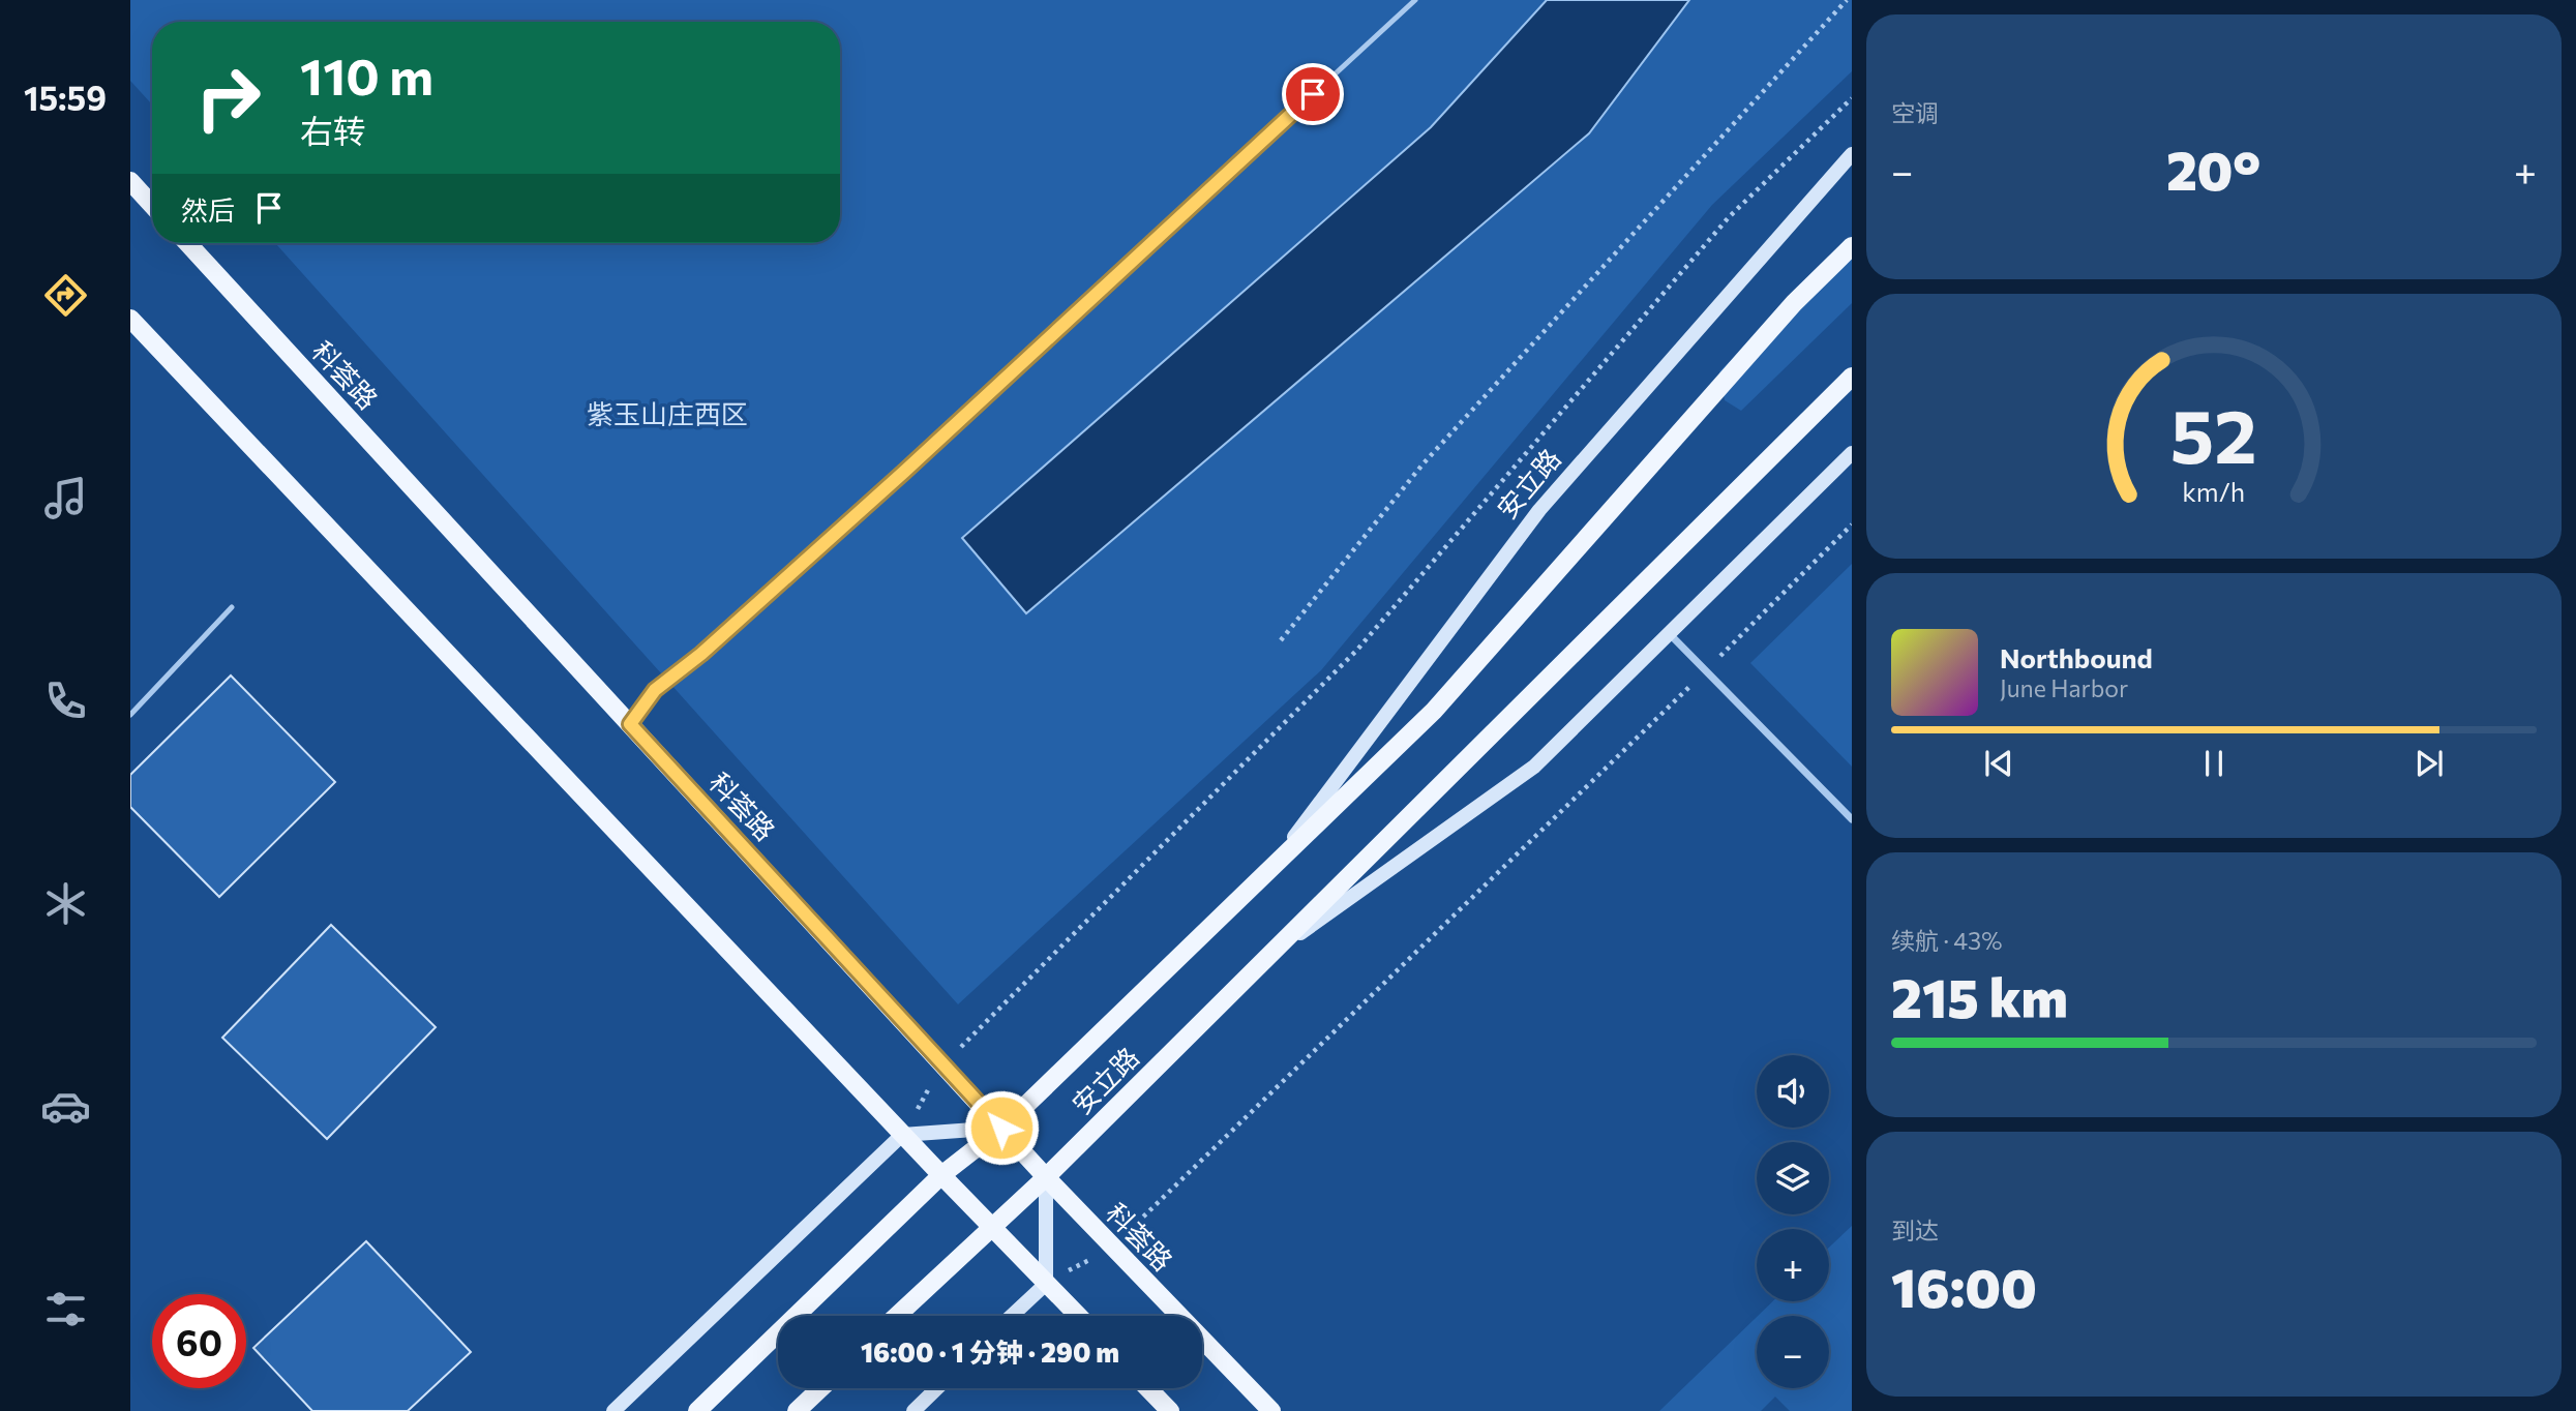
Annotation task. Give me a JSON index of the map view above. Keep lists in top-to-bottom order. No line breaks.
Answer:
{"streets":{"main road":["科荟路","安立路"]},"crossings":[["科荟路","安立路"]],"parks":["紫玉山庄西区"],"page":{"tabs":"15:59","tile":["空调",["续航 · 43%","215 km"],["到达","16:00"]],"turn":["110 m","右转"],"heat":["−","20°","+"],"then":"然后","song":["Northbound","June Harbor"],"map_buttons":["+","−"],"limit":"60","trip":"16:00 · 1 分钟 · 290 m","gauge":["52","km/h"]}}
